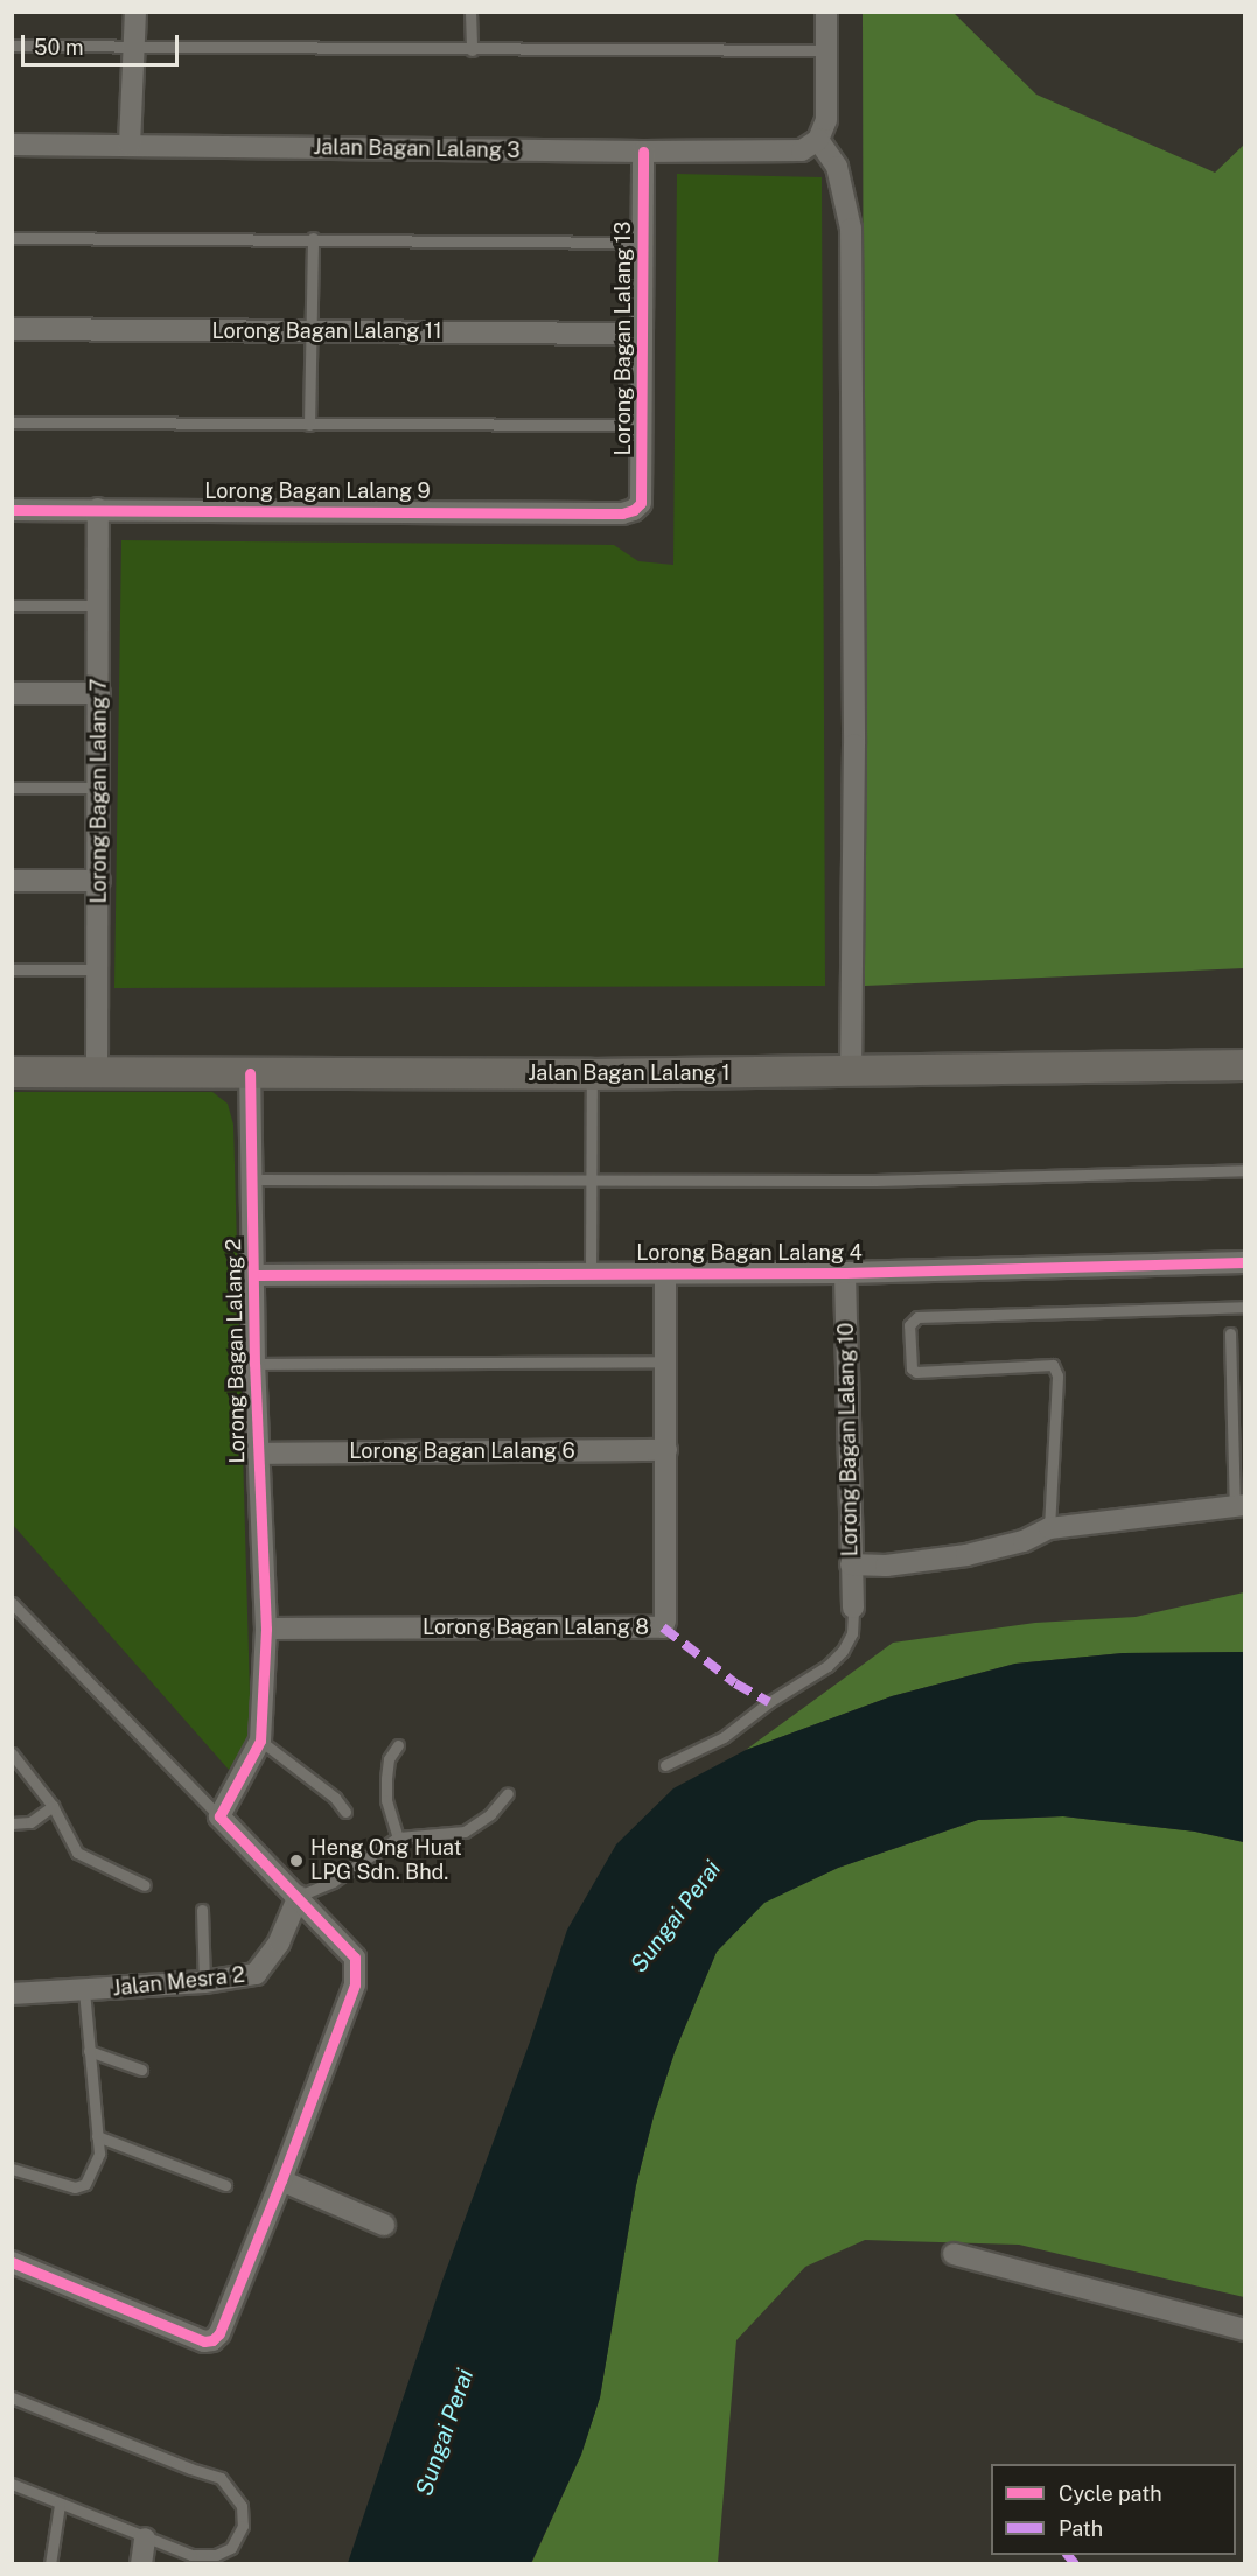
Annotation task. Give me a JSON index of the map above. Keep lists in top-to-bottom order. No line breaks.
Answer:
{"streets":{"main road":["Jalan Bagan Lalang 1"],"street":["Jalan Bagan Lalang 3","Lorong Bagan Lalang 11","Lorong Bagan Lalang 13","Lorong Bagan Lalang 9","Lorong Bagan Lalang 7","Lorong Bagan Lalang 4","Lorong Bagan Lalang 2","Lorong Bagan Lalang 10","Lorong Bagan Lalang 6","Lorong Bagan Lalang 8","Jalan Mesra 2"]},"crossings":[["Jalan Bagan Lalang 3","Lorong Bagan Lalang 13"],["Lorong Bagan Lalang 11","Lorong Bagan Lalang 13"],["Lorong Bagan Lalang 13","Lorong Bagan Lalang 9"],["Lorong Bagan Lalang 9","Lorong Bagan Lalang 7"],["Lorong Bagan Lalang 7","Jalan Bagan Lalang 1"],["Jalan Bagan Lalang 1","Lorong Bagan Lalang 2"],["Lorong Bagan Lalang 4","Lorong Bagan Lalang 2"],["Lorong Bagan Lalang 4","Lorong Bagan Lalang 10"],["Lorong Bagan Lalang 4","Lorong Bagan Lalang 8"],["Lorong Bagan Lalang 2","Lorong Bagan Lalang 6"],["Lorong Bagan Lalang 2","Lorong Bagan Lalang 8"],["Lorong Bagan Lalang 6","Lorong Bagan Lalang 8"]],"water":["Sungai Perai"],"places":["Heng Ong Huat LPG Sdn. Bhd."],"legend":["Cycle path","Path"],"scale_bar":"50 m"}
